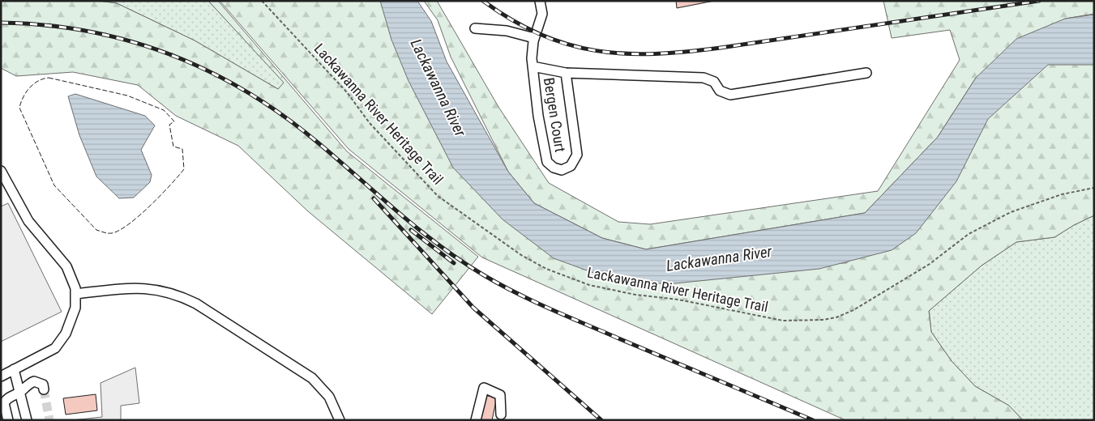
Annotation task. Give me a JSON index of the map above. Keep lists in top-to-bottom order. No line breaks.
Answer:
{"streets":{"lane":["Bergen Court"],"path":["Lackawanna River Heritage Trail"]},"water":["Lackawanna River"]}
